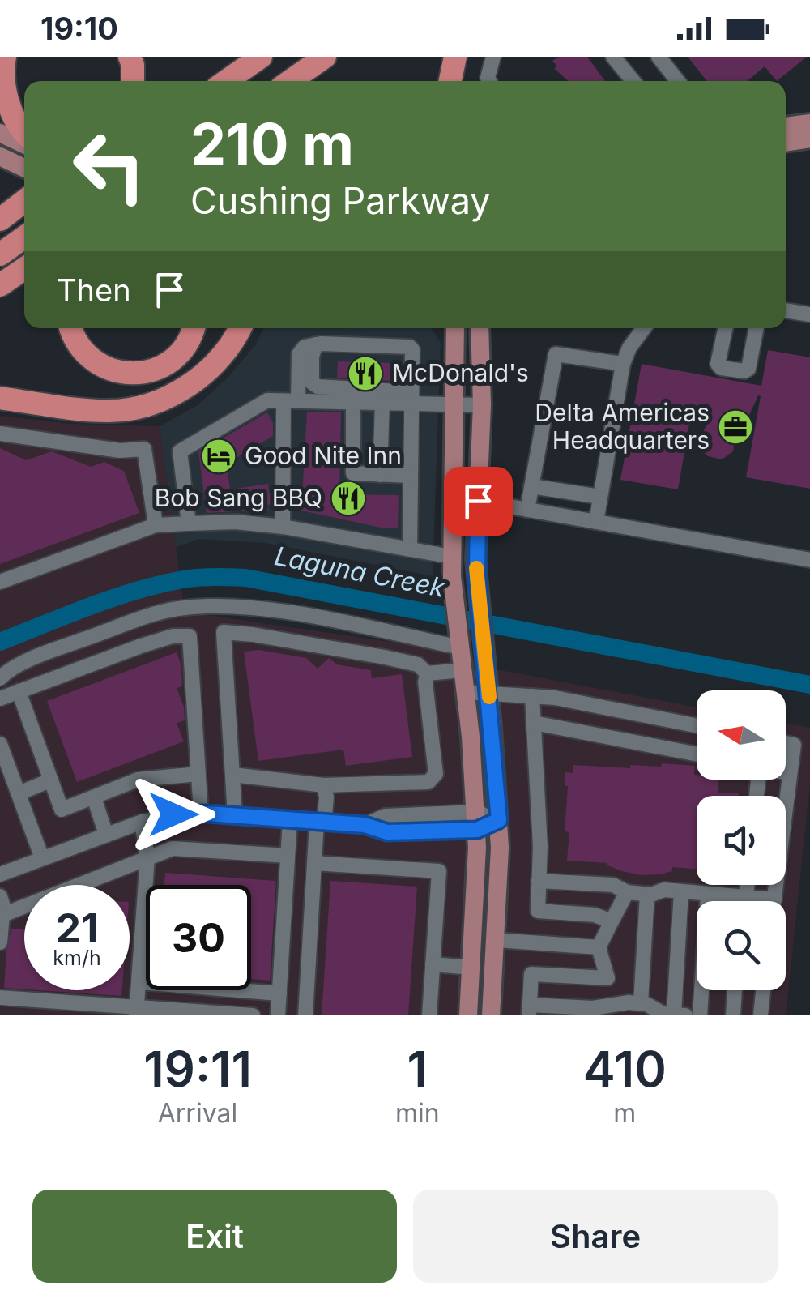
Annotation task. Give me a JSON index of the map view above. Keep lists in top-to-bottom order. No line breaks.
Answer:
{"water":["Laguna Creek"],"places":{"restaurant":["McDonald's","Bob Sang BBQ"],"office":["Delta Americas Headquarters"],"hotel":["Good Nite Inn"]},"north":"left","page":{"status":"19:10","turn":["210 m","Cushing Parkway"],"then":"Then","speed":"21 km/h","limit":"30","eta":["19:11","Arrival","1","min","410","m"],"buttons":["Exit","Share"]}}
